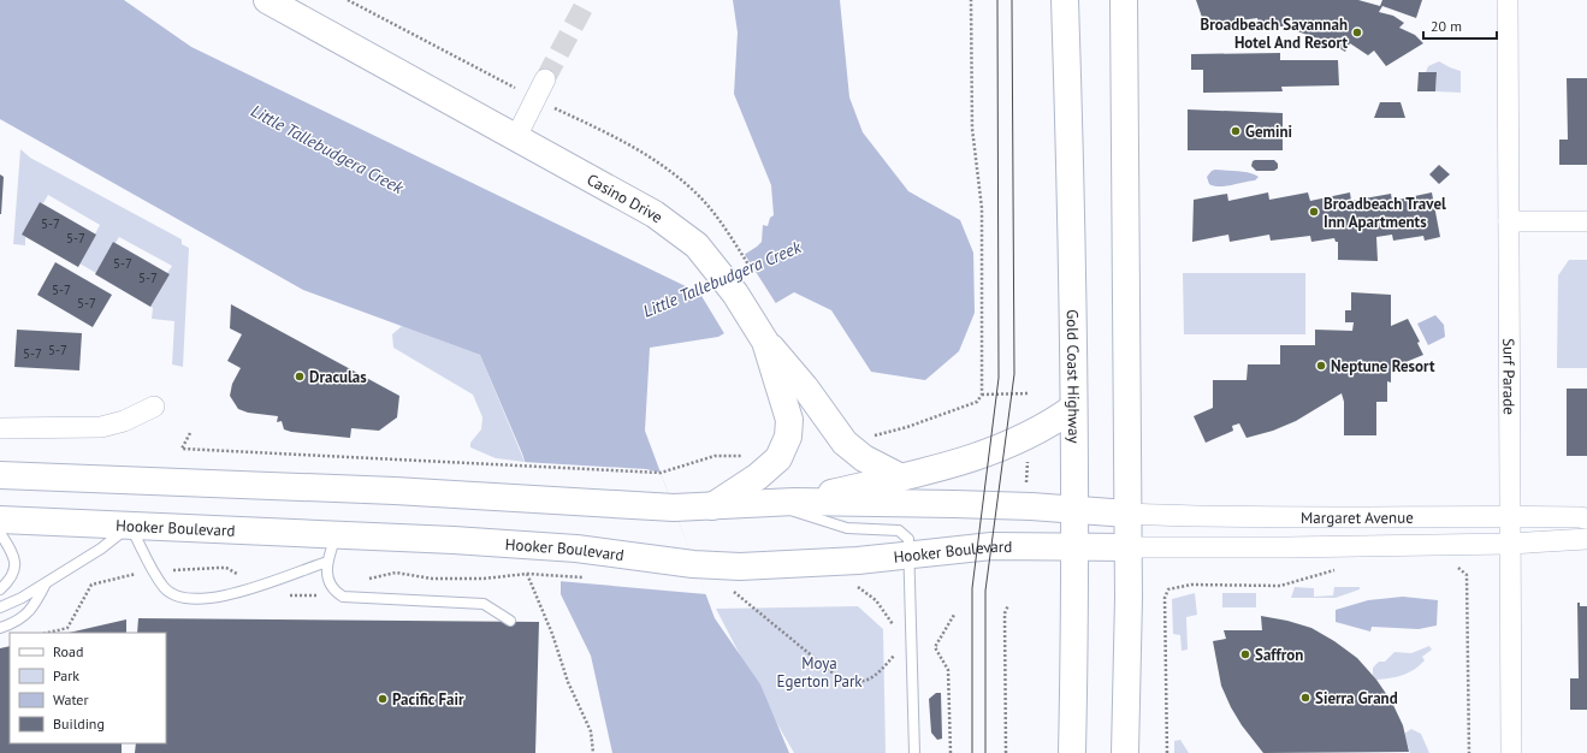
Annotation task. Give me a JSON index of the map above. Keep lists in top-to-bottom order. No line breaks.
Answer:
{"streets":{"main road":["Casino Drive","Gold Coast Highway","Hooker Boulevard"],"street":["Surf Parade","Margaret Avenue"]},"crossings":[["Gold Coast Highway","Hooker Boulevard"],["Surf Parade","Margaret Avenue"],["Margaret Avenue","Hooker Boulevard"]],"water":["Little Tallebudgera Creek"],"parks":["Moya Egerton Park"],"places":["Broadbeach Savannah Hotel And Resort","Gemini","Broadbeach Travel Inn Apartments","Neptune Resort","Draculas","Saffron","Sierra Grand","Pacific Fair"],"house_numbers":["5-7","5-7","5-7","5-7","5-7","5-7","5-7","5-7"],"legend":["Road","Park","Water","Building"],"scale_bar":"20 m"}
